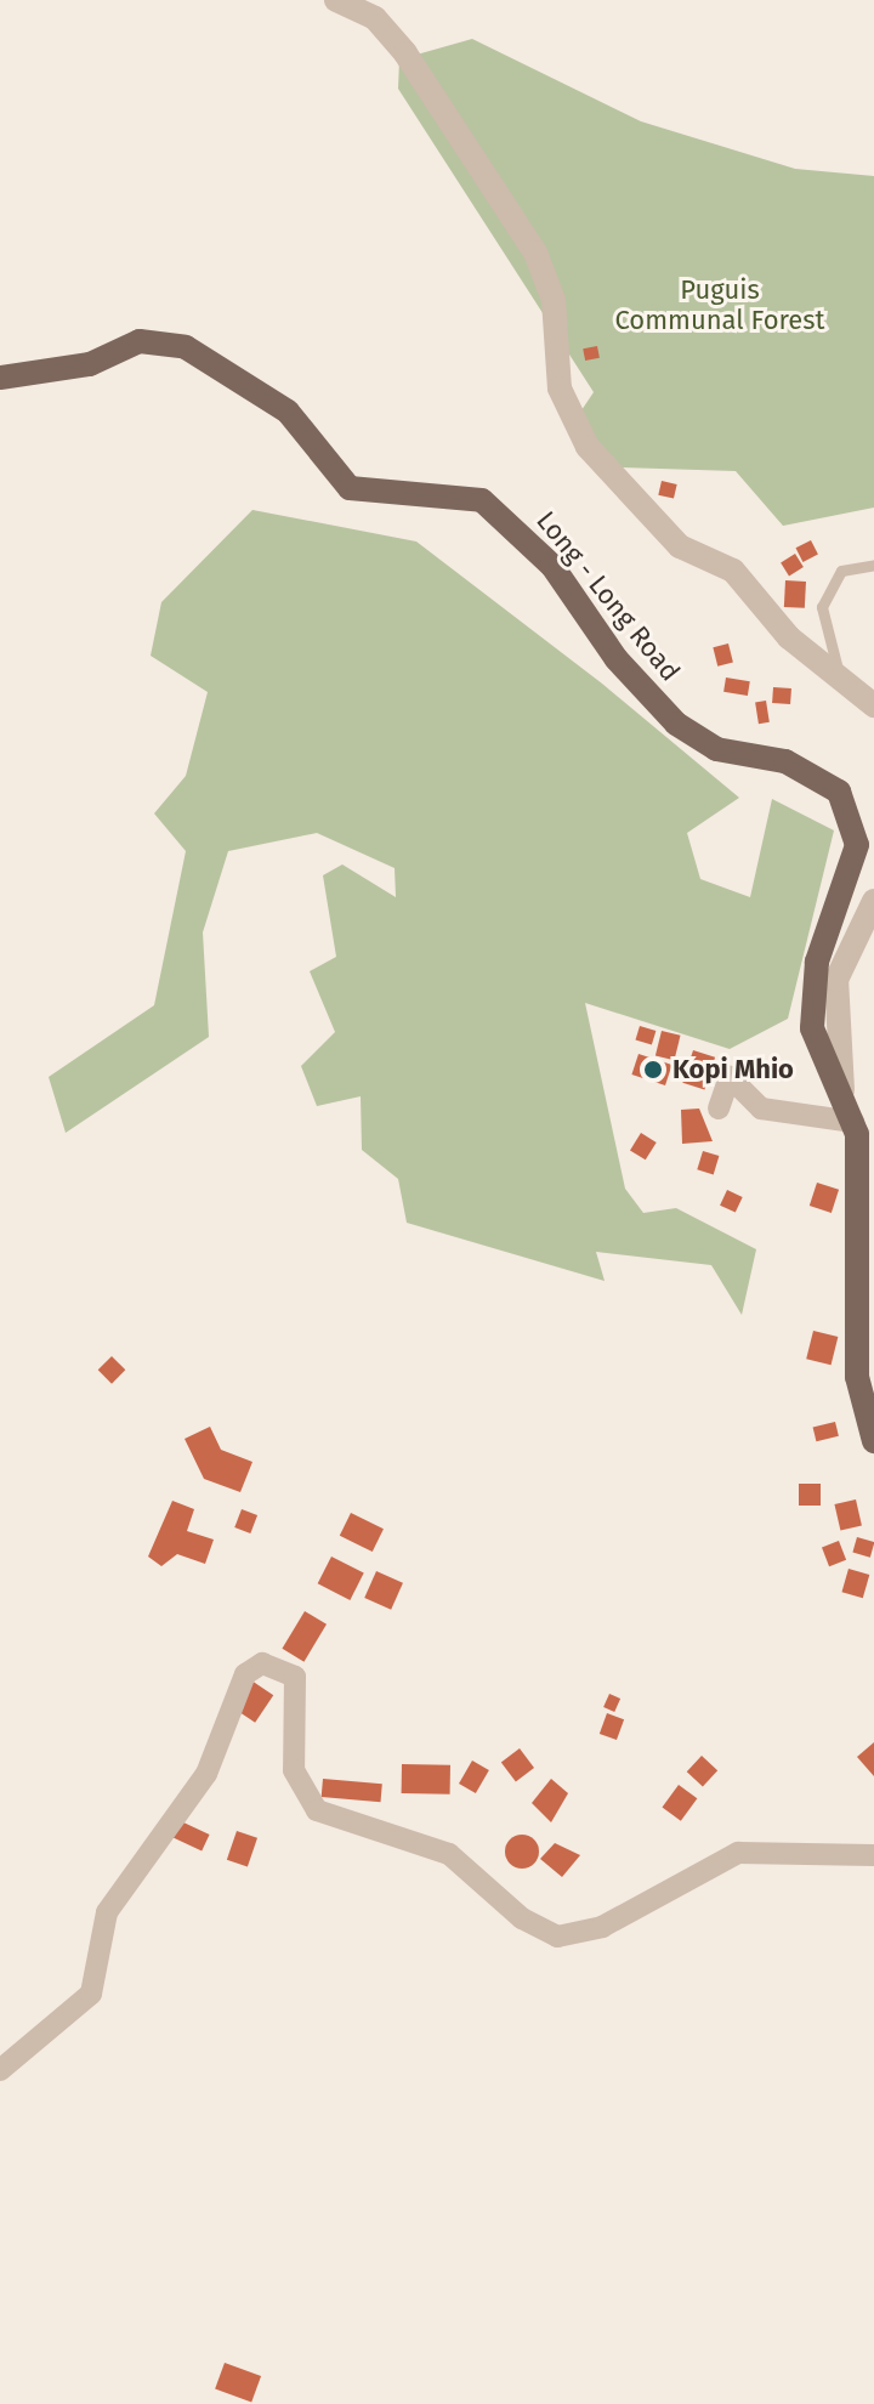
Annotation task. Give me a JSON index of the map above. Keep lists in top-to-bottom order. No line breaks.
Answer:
{"streets":{"main road":["Long - Long Road"]},"parks":["Puguis Communal Forest"],"places":["Kopi Mhio"]}
